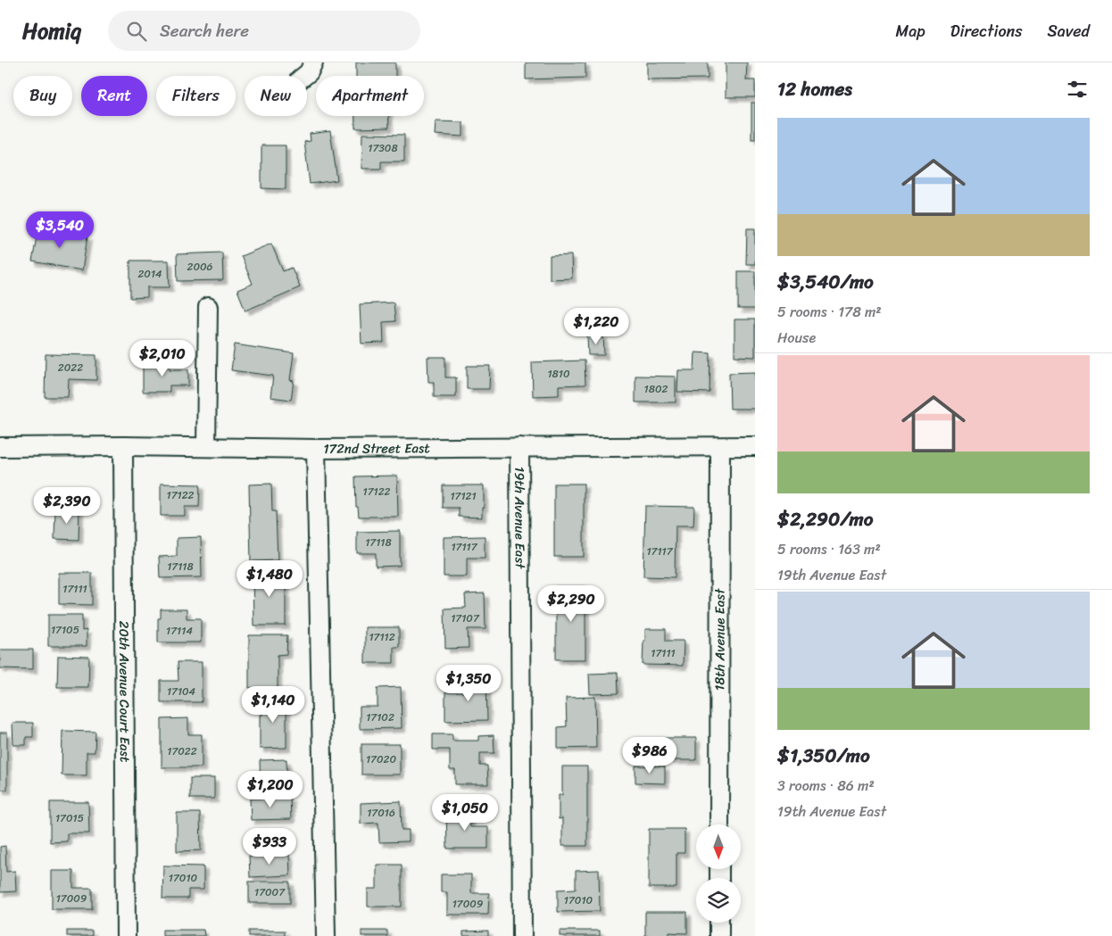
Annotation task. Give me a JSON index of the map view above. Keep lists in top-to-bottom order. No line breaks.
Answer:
{"streets":{"street":["172nd Street East","19th Avenue East","18th Avenue East","20th Avenue Court East"]},"crossings":[["172nd Street East","19th Avenue East"],["172nd Street East","18th Avenue East"],["172nd Street East","20th Avenue Court East"]],"house_numbers":["17308","2006","2014","2022","1810","1802","17122","17122","17121","17118","17117","17117","17118","17111","17107","17105","17114","17112","17111","17104","17102","17022","17020","17016","17015","17010","17007","17009","17010","17009"],"north":"bottom","page":{"header":"Homiq","search":"Search here","nav":["Map","Directions","Saved"],"heading":"12 homes","chip":["Buy","Rent","Filters","New","Apartment"],"list":[{"name":"$3,540/mo","note":"5 rooms · 178 m² · House"},{"name":"$2,290/mo","note":"5 rooms · 163 m² · 19th Avenue East"},{"name":"$1,350/mo","note":"3 rooms · 86 m² · 19th Avenue East"}],"price":["$3,540","$1,220","$2,010","$2,390","$1,480","$2,290","$1,350","$1,140","$986","$1,200","$1,050","$933"]}}
